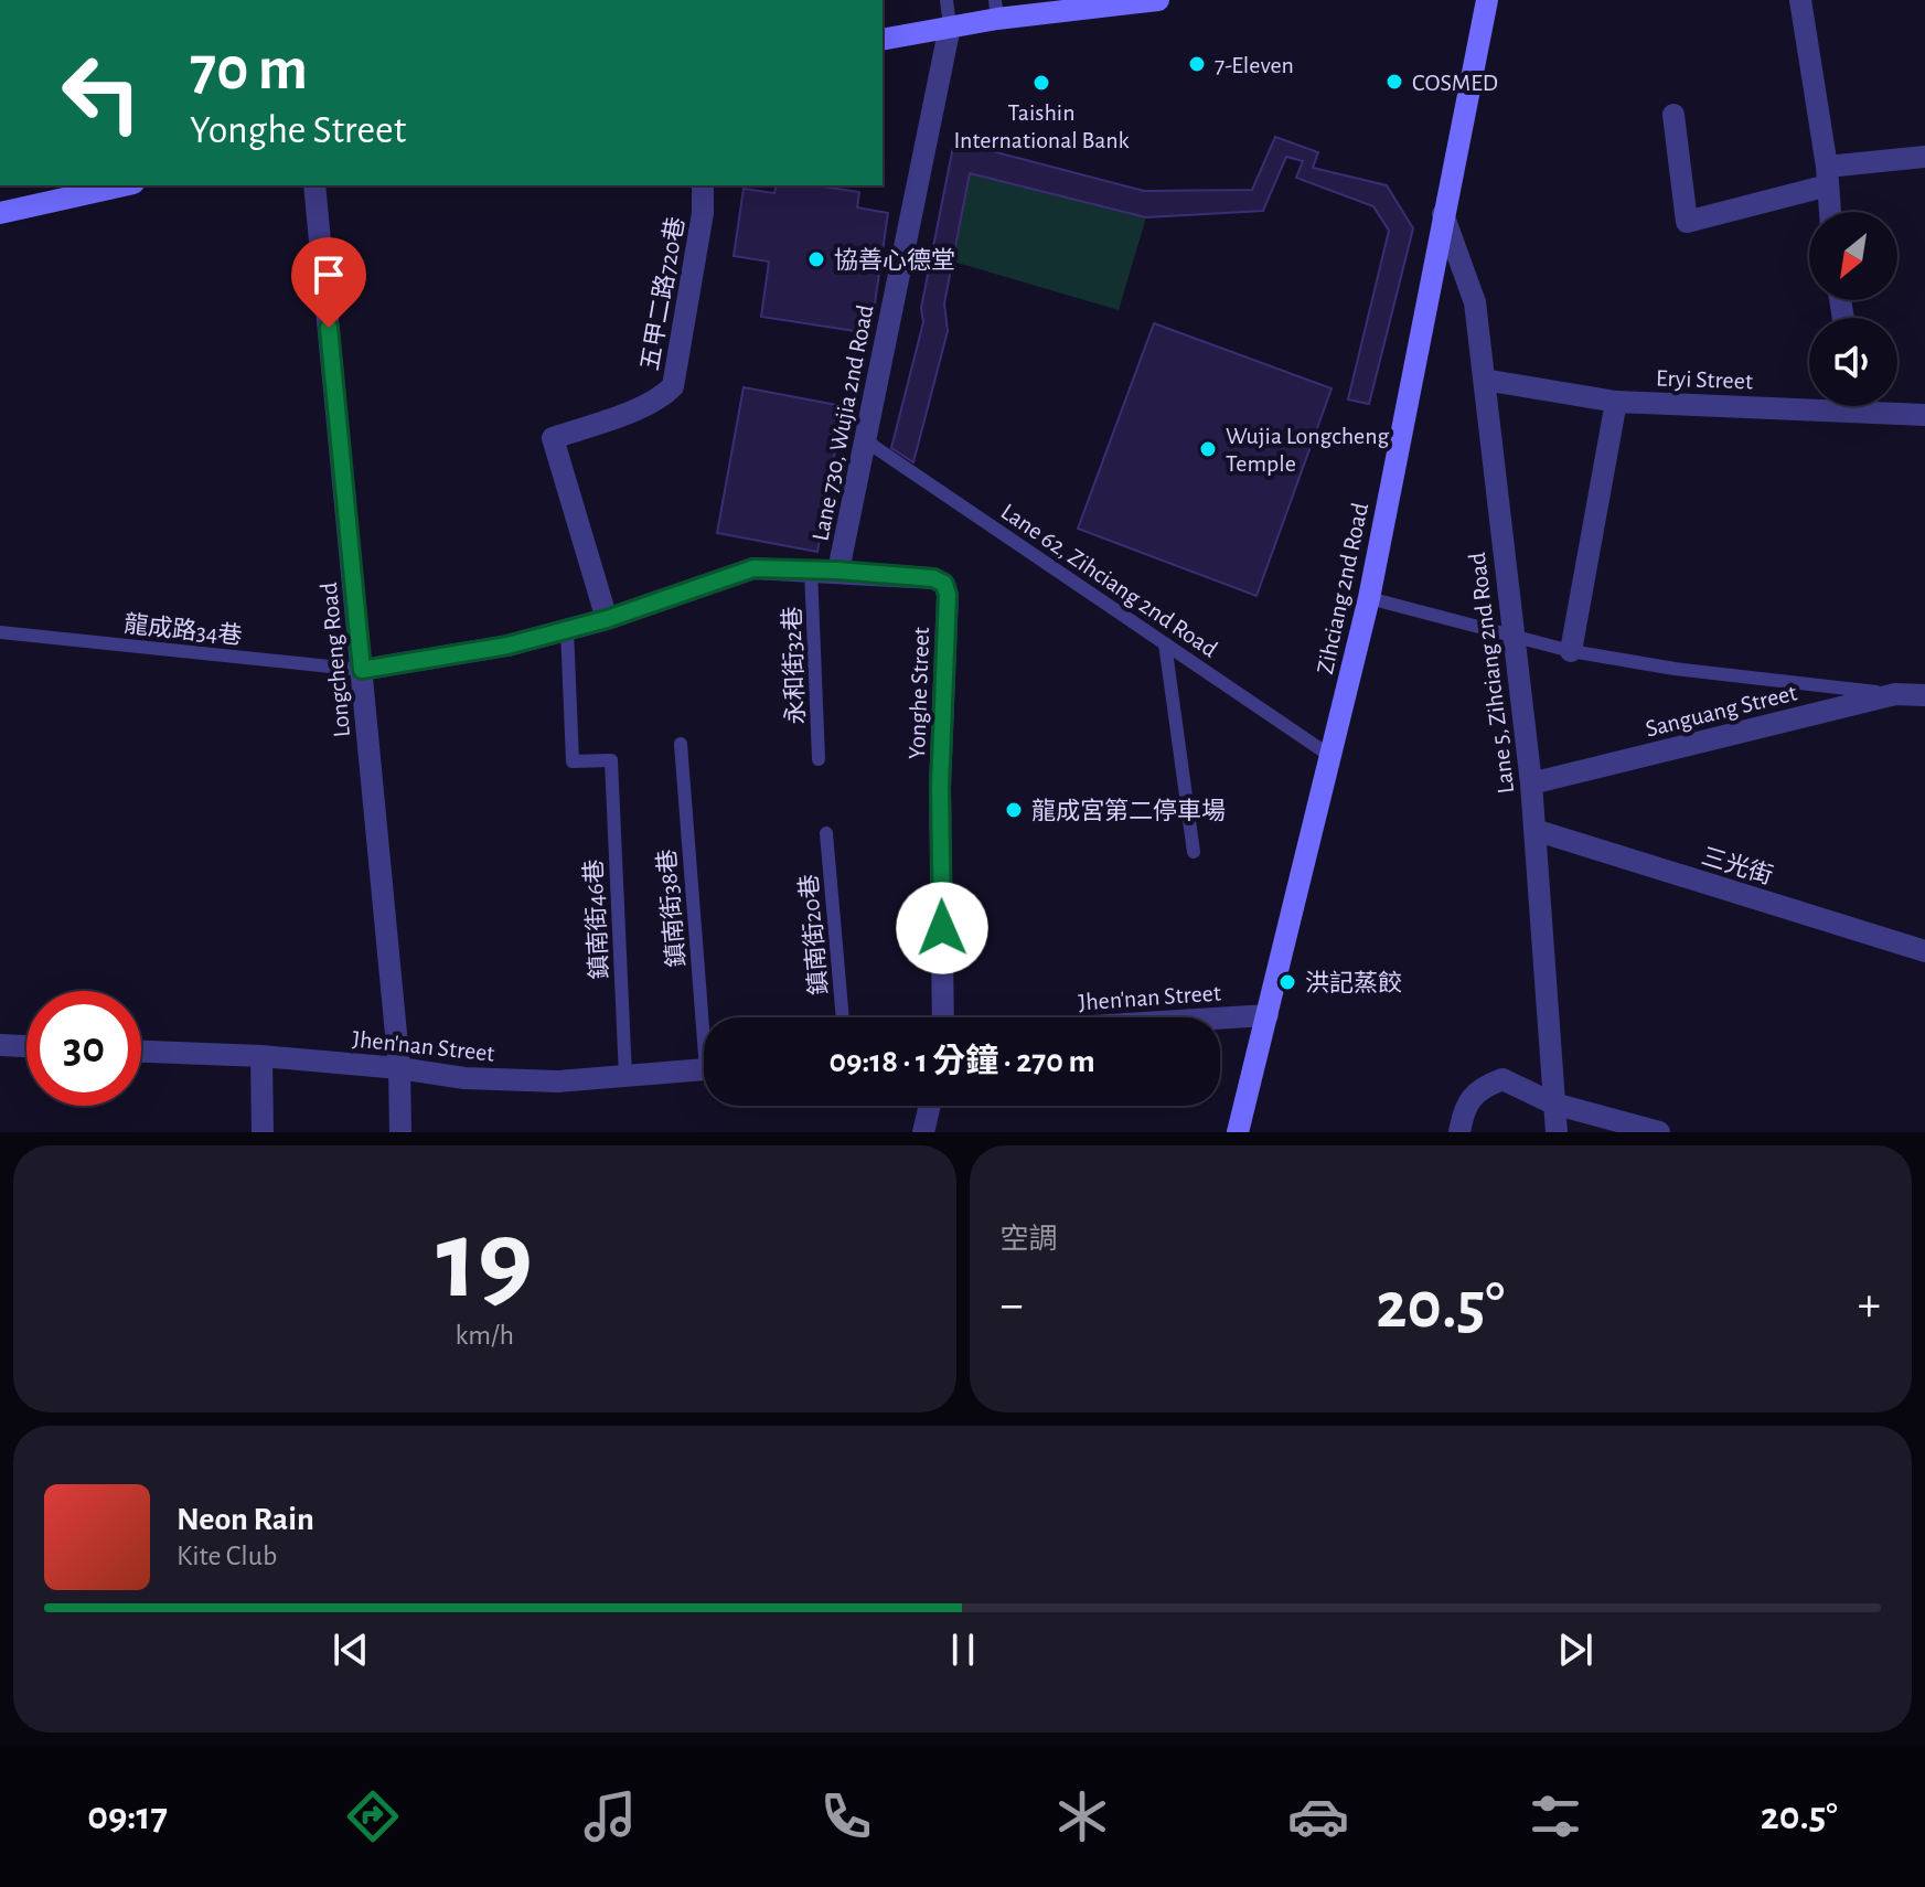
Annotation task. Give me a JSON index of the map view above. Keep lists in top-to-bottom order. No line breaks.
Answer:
{"streets":{"street":["五甲二路720巷","Eryi Street","Lane 730, Wujia 2nd Road","Zihciang 2nd Road","Longcheng Road","Lane 5, Zihciang 2nd Road","Yonghe Street","Sanguang Street","三光街","Jhen'nan Street"],"lane":["Lane 62, Zihciang 2nd Road","龍成路34巷","永和街32巷","鎮南街38巷","鎮南街46巷","鎮南街20巷"]},"crossings":[["五甲二路720巷","Yonghe Street"],["Eryi Street","Lane 5, Zihciang 2nd Road"],["Lane 730, Wujia 2nd Road","Lane 62, Zihciang 2nd Road"],["Lane 730, Wujia 2nd Road","Yonghe Street"],["Lane 62, Zihciang 2nd Road","Zihciang 2nd Road"],["Zihciang 2nd Road","Lane 5, Zihciang 2nd Road"],["Zihciang 2nd Road","Jhen'nan Street"],["龍成路34巷","Longcheng Road"],["龍成路34巷","Yonghe Street"],["Longcheng Road","Yonghe Street"],["Longcheng Road","Jhen'nan Street"],["永和街32巷","Yonghe Street"],["Lane 5, Zihciang 2nd Road","Sanguang Street"],["Lane 5, Zihciang 2nd Road","三光街"],["Yonghe Street","鎮南街46巷"],["鎮南街46巷","Jhen'nan Street"]],"places":["7-Eleven","COSMED","Taishin International Bank","協善心德堂","Wujia Longcheng Temple","龍成宮第二停車場","洪記蒸餃"],"north":"bottom left","page":{"turn":["70 m","Yonghe Street"],"limit":"30","trip":"09:18 · 1 分鐘 · 270 m","tile":[["19","km/h"],"空調"],"heat":["−","20.5°","+"],"song":["Neon Rain","Kite Club"],"tabs":["09:17","20.5°"]}}
